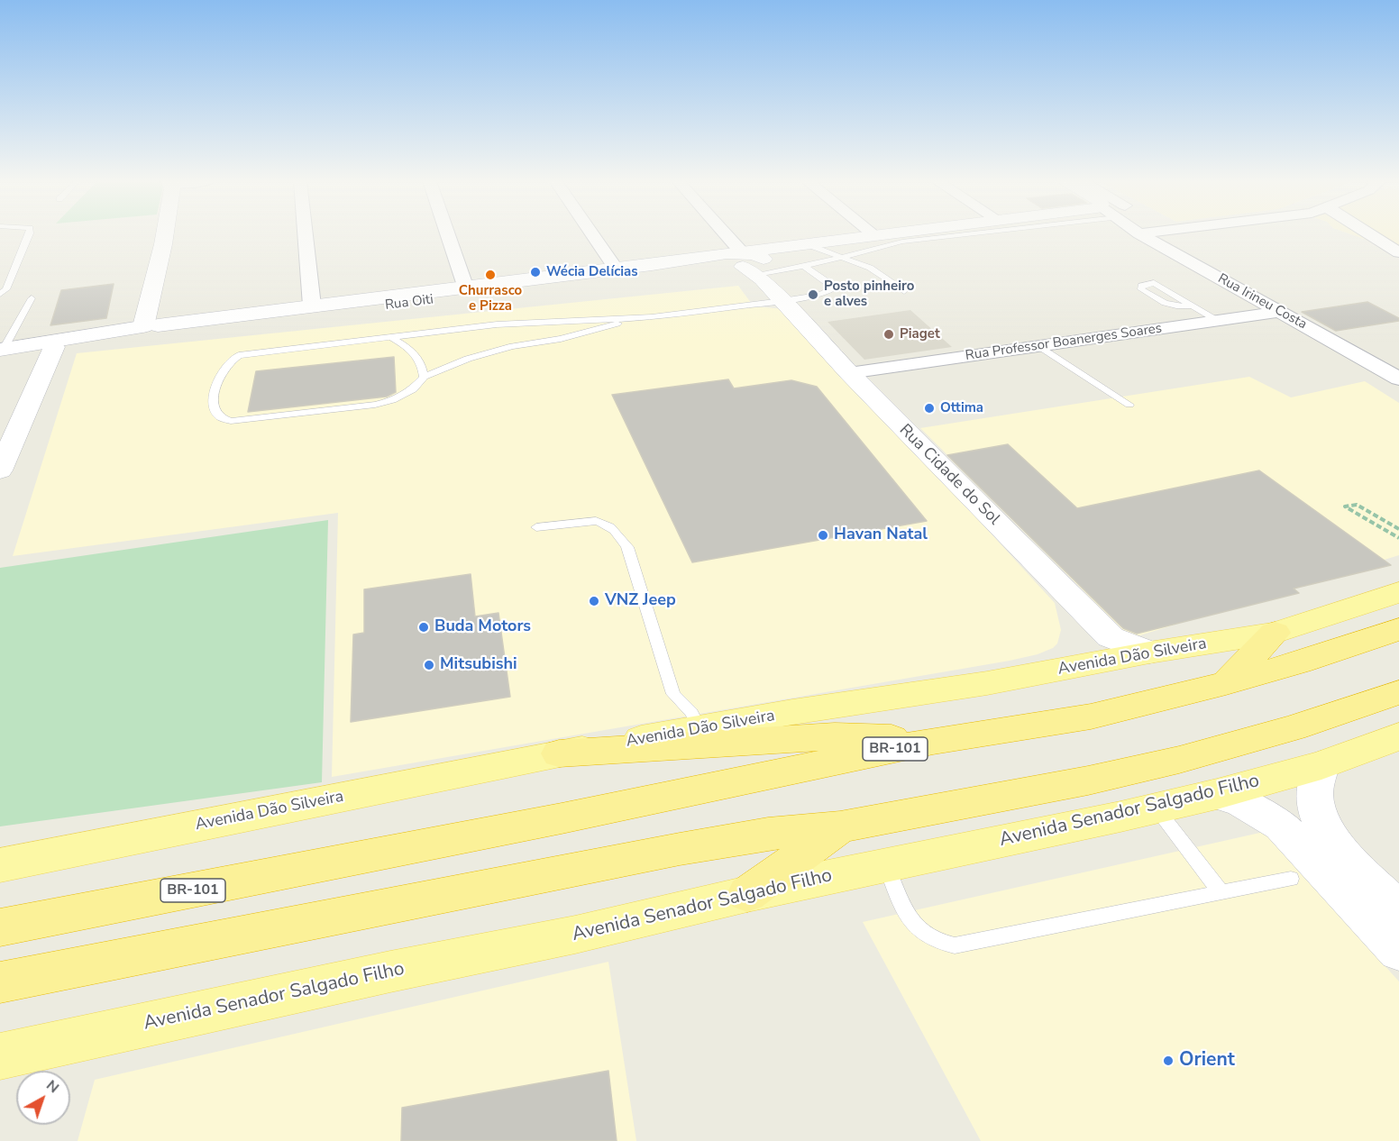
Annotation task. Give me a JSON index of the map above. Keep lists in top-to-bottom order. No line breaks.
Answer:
{"streets":{"highway":["BR-101"],"main road":["Rua Oiti","Rua Cidade do Sol","Avenida Dão Silveira","Avenida Senador Salgado Filho"],"street":["Rua Irineu Costa","Rua Professor Boanerges Soares"]},"crossings":[["Rua Irineu Costa","Rua Professor Boanerges Soares"],["Rua Oiti","Rua Cidade do Sol"],["Rua Professor Boanerges Soares","Rua Cidade do Sol"],["Rua Cidade do Sol","Avenida Dão Silveira"]],"places":["Wécia Delícias","Churrasco e Pizza","Posto pinheiro e alves","Piaget","Ottima","Havan Natal","VNZ Jeep","Buda Motors","Mitsubishi","Orient"],"north":"top right"}
